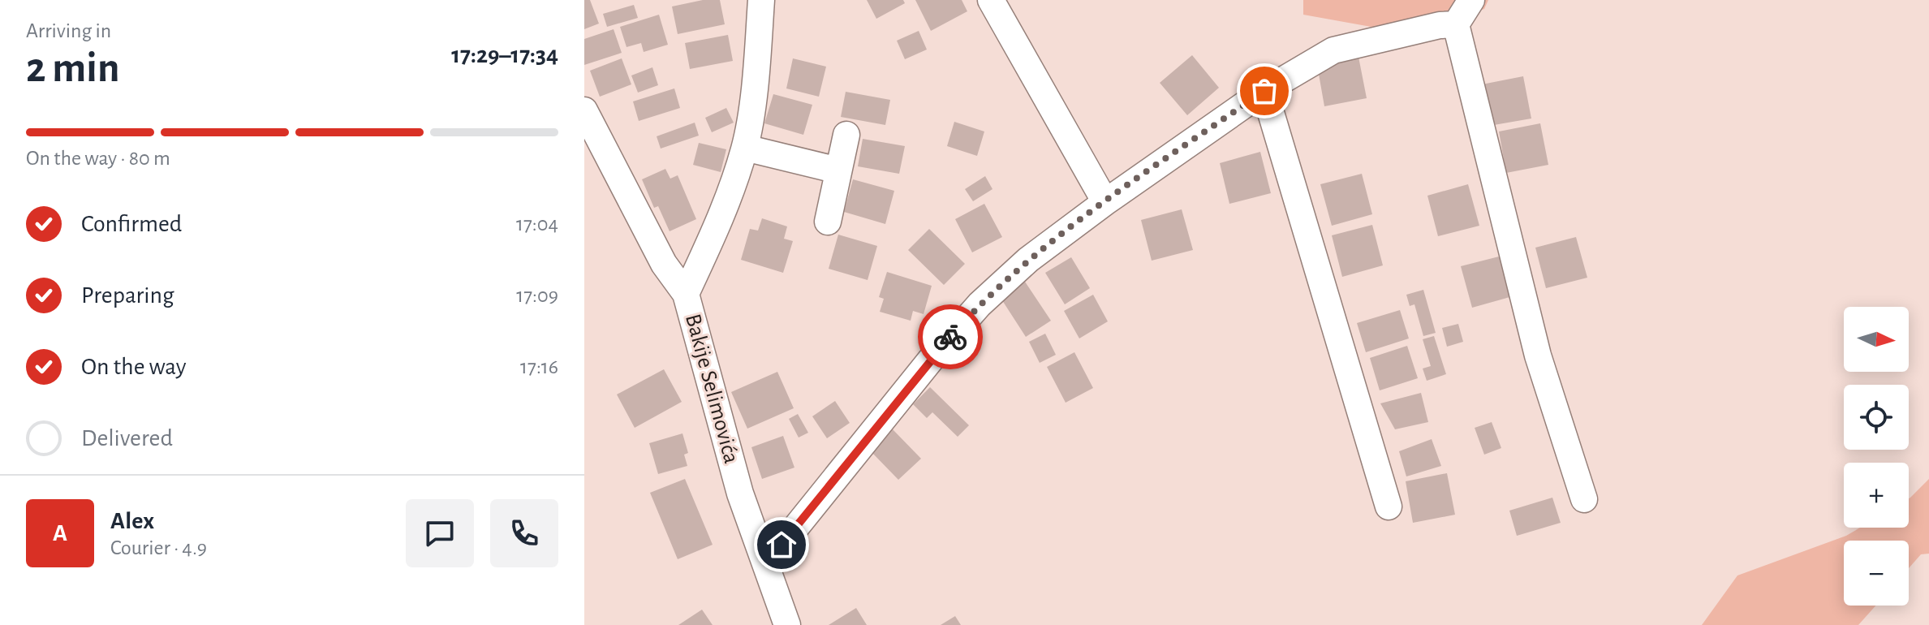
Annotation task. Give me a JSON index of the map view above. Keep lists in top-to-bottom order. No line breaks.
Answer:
{"streets":{"street":["Bakije Selimovića"]},"north":"right","page":{"heading":["2 min","Arriving in","17:29–17:34"],"panel":["Alex","Courier · 4.9"],"bar":"On the way · 80 m","list":[["Confirmed","17:04"],["Preparing","17:09"],["On the way","17:16"],"Delivered"],"map_buttons":["+","−"],"round":"A"}}
